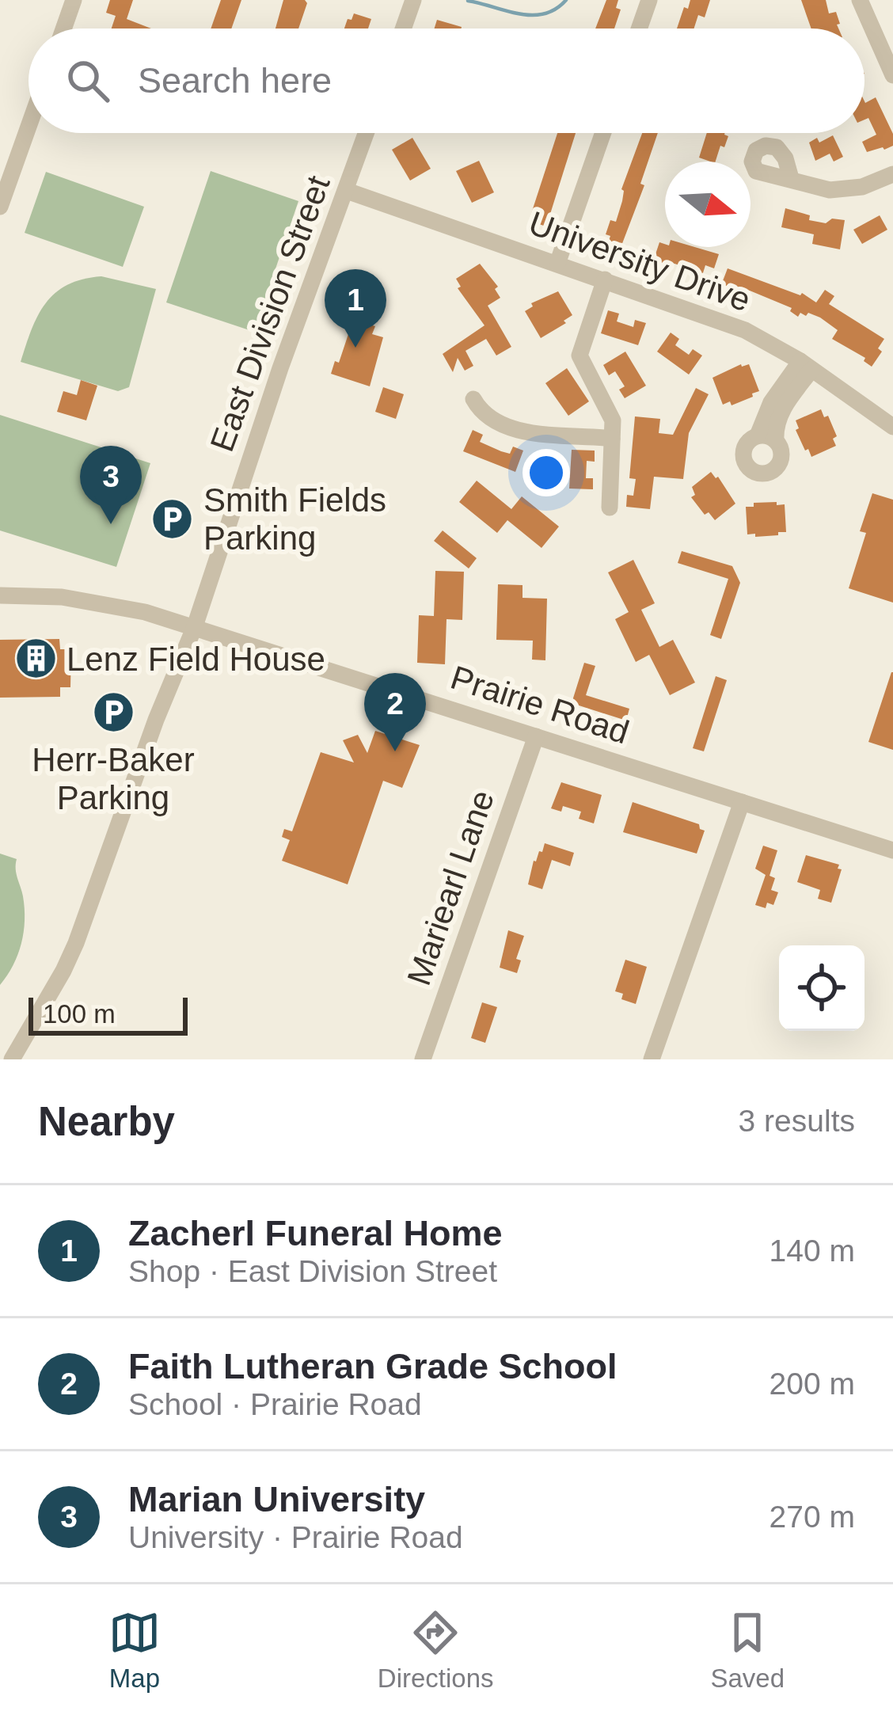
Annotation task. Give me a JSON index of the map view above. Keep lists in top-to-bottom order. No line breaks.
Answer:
{"streets":{"street":["University Drive","East Division Street","Prairie Road","Mariearl Lane"]},"crossings":[["University Drive","East Division Street"],["East Division Street","Prairie Road"],["Prairie Road","Mariearl Lane"]],"places":{"parking":["Smith Fields Parking","Herr-Baker Parking"],"building":["Lenz Field House"]},"scale_bar":"100 m","north":"right","page":{"search":"Search here","pins":["1","3","2"],"scale":"100 m","heading":["Nearby","3 results"],"list":[{"mark":"1","name":"Zacherl Funeral Home","note":"Shop · East Division Street","value":"140 m"},{"mark":"2","name":"Faith Lutheran Grade School","note":"School · Prairie Road","value":"200 m"},{"mark":"3","name":"Marian University","note":"University · Prairie Road","value":"270 m"}],"nav":["Map","Directions","Saved"]}}
